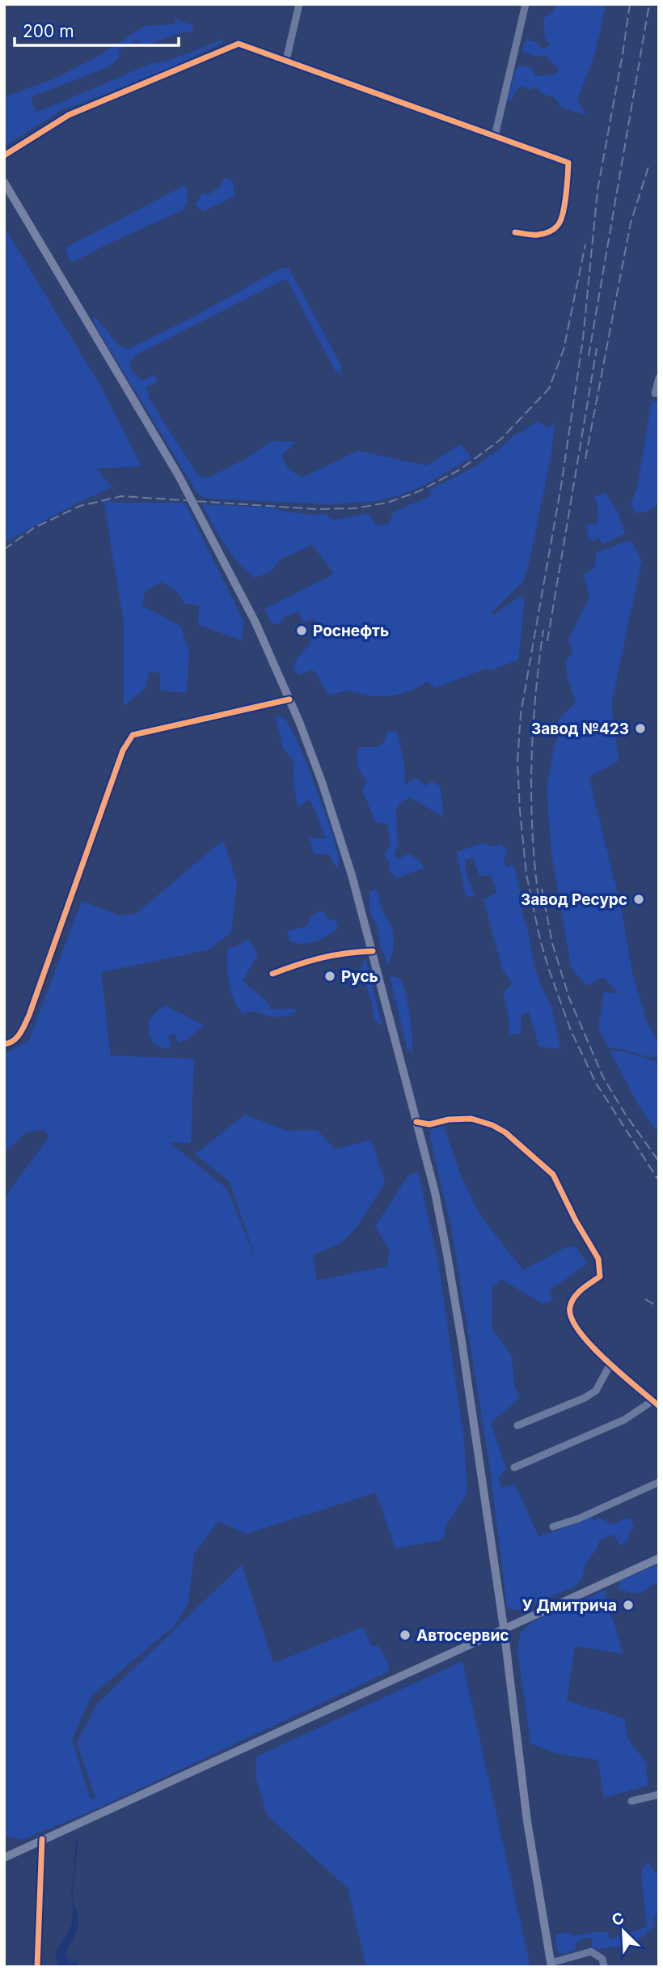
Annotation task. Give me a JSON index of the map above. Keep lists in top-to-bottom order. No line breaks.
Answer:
{"places":["Роснефть","Завод №423","Завод Ресурс","Русь","У Дмитрича","Автосервис"],"scale_bar":"200 m","north":"top left"}
